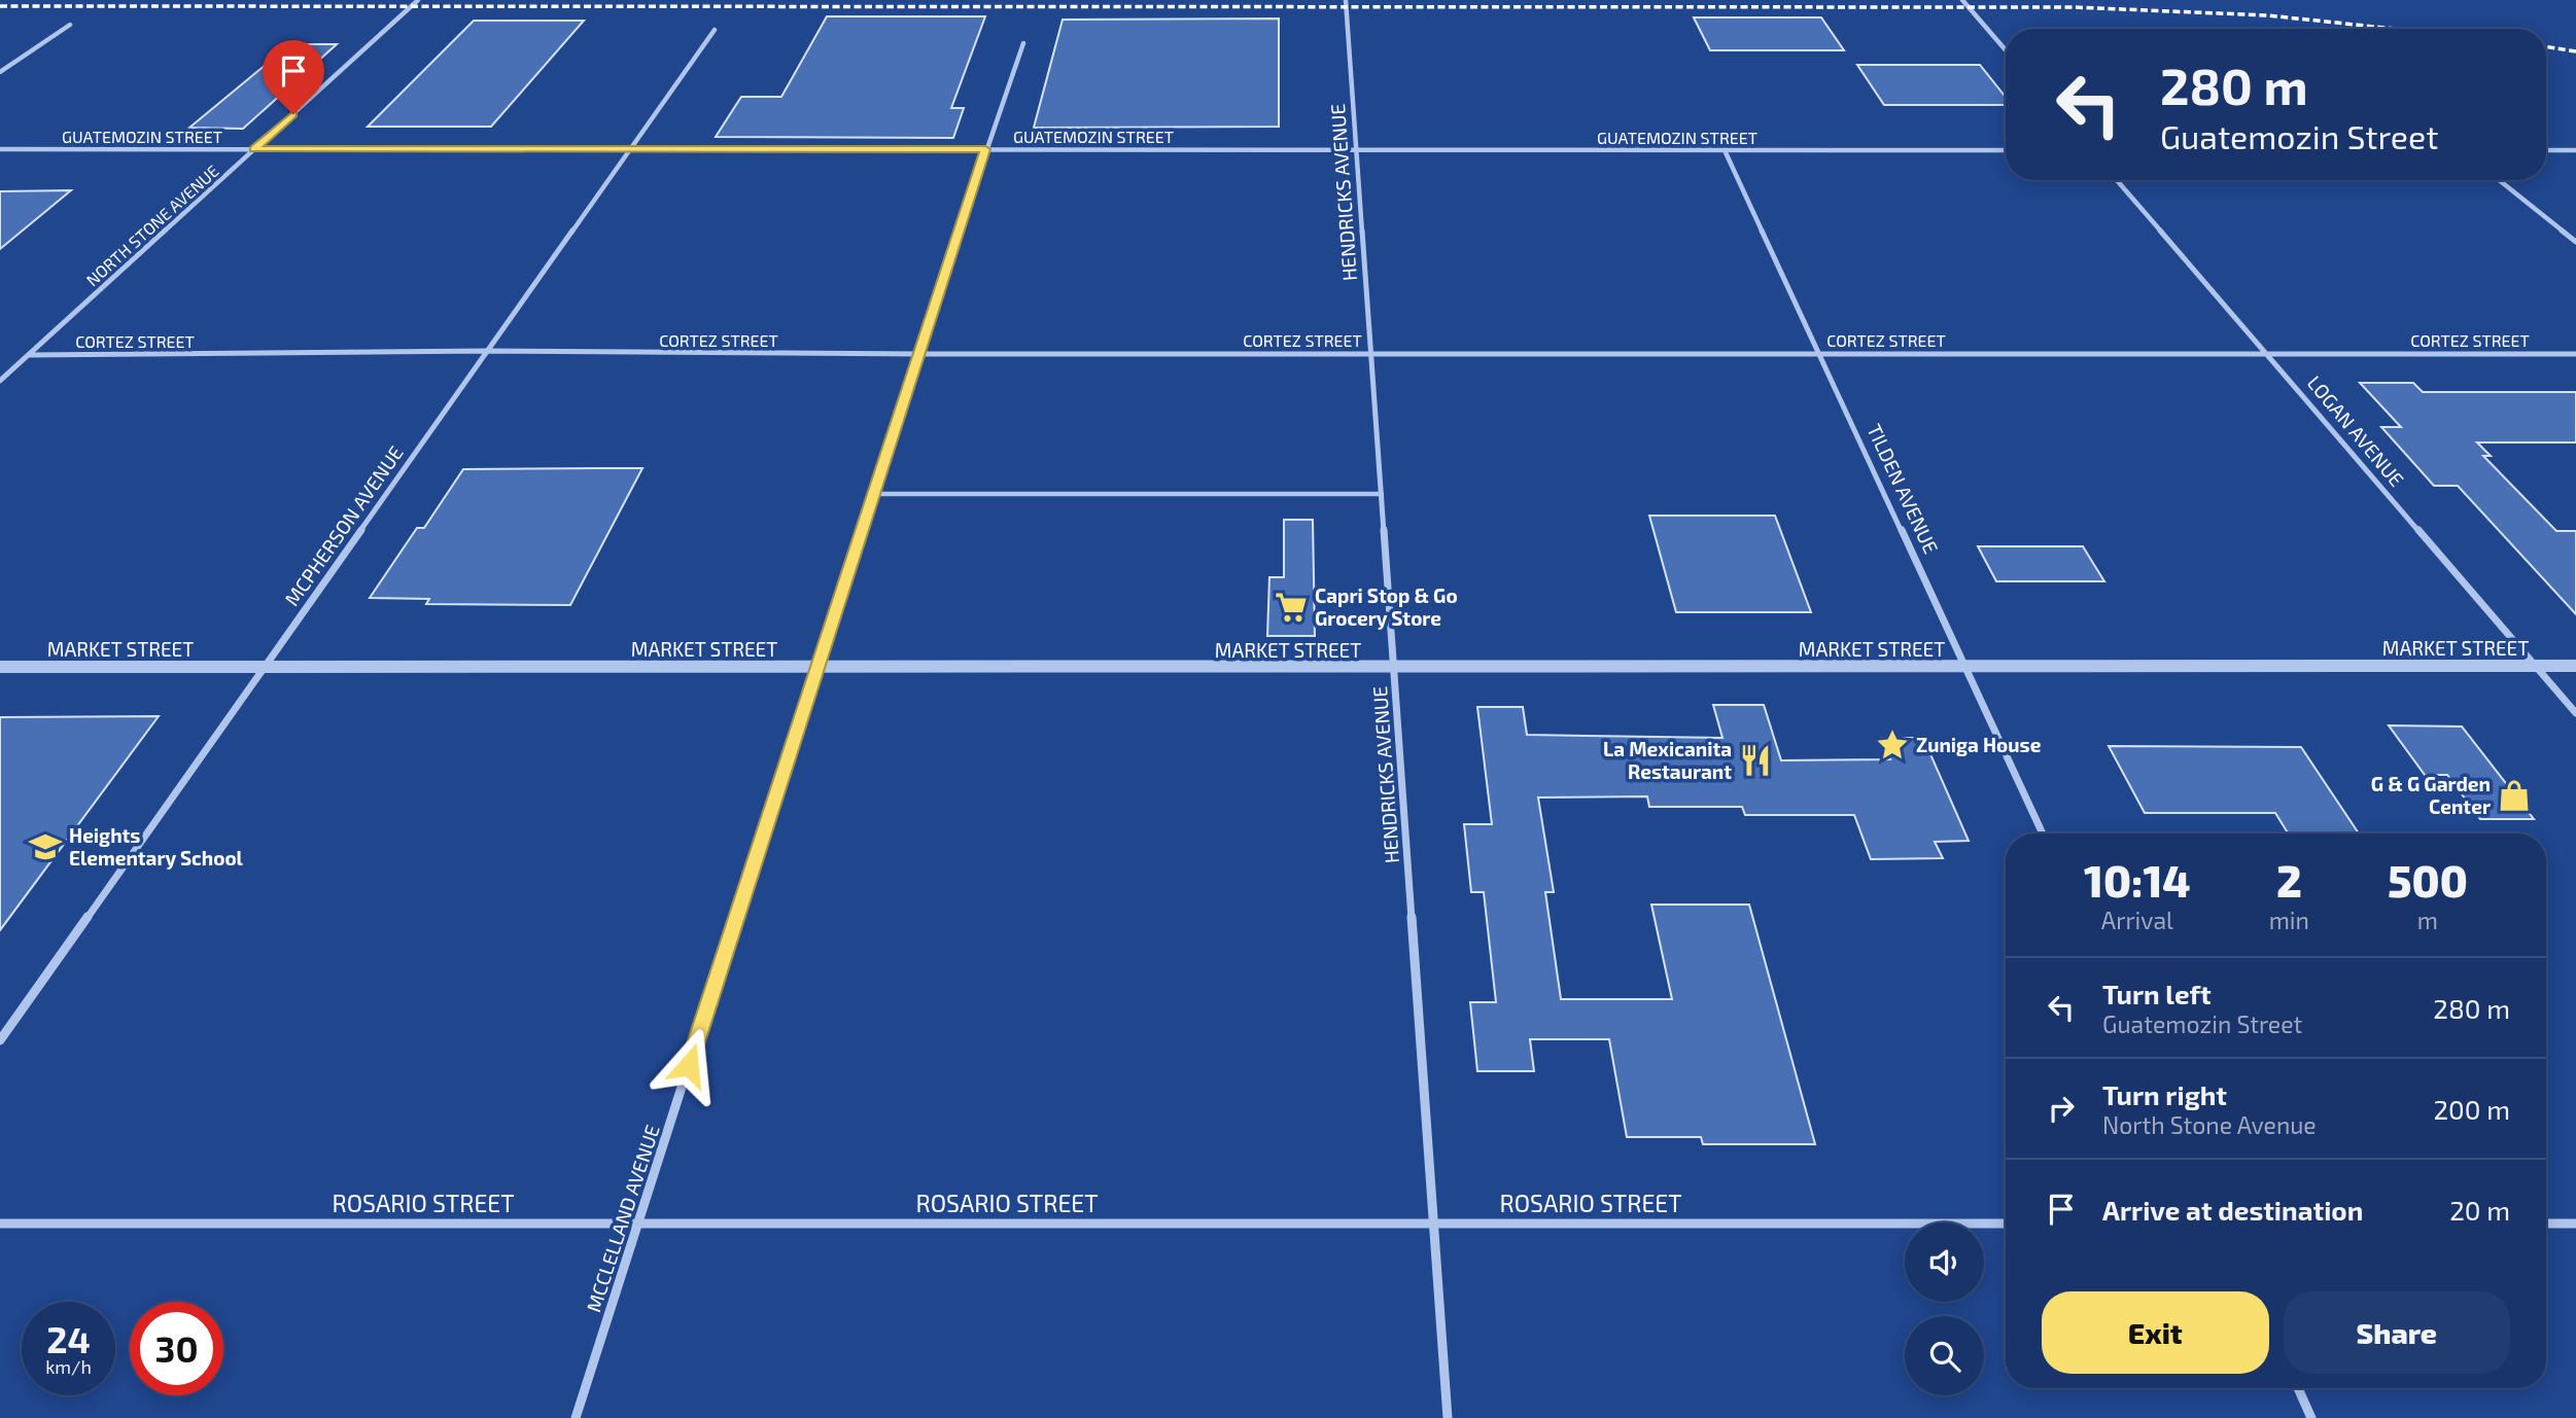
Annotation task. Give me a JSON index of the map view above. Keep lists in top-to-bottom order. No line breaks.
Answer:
{"streets":{"street":["GUATEMOZIN STREET","HENDRICKS AVENUE","NORTH STONE AVENUE","CORTEZ STREET","LOGAN AVENUE","TILDEN AVENUE","MCPHERSON AVENUE","MARKET STREET","ROSARIO STREET","MCCLELLAND AVENUE"]},"crossings":[["GUATEMOZIN STREET","HENDRICKS AVENUE"],["GUATEMOZIN STREET","NORTH STONE AVENUE"],["GUATEMOZIN STREET","TILDEN AVENUE"],["GUATEMOZIN STREET","MCPHERSON AVENUE"],["GUATEMOZIN STREET","MCCLELLAND AVENUE"],["HENDRICKS AVENUE","CORTEZ STREET"],["HENDRICKS AVENUE","MARKET STREET"],["HENDRICKS AVENUE","ROSARIO STREET"],["NORTH STONE AVENUE","CORTEZ STREET"],["CORTEZ STREET","LOGAN AVENUE"],["CORTEZ STREET","TILDEN AVENUE"],["CORTEZ STREET","MCPHERSON AVENUE"],["CORTEZ STREET","MCCLELLAND AVENUE"],["LOGAN AVENUE","MARKET STREET"],["TILDEN AVENUE","MARKET STREET"],["MCPHERSON AVENUE","MARKET STREET"],["MARKET STREET","MCCLELLAND AVENUE"],["ROSARIO STREET","MCCLELLAND AVENUE"]],"places":{"supermarket":["Capri Stop & Go Grocery Store"],"place":["Zuniga House"],"restaurant":["La Mexicanita Restaurant"],"shop":["G & G Garden Center"],"school or university":["Heights Elementary School"]},"page":{"turn":["280 m","Guatemozin Street"],"eta":["10:14","Arrival","2","min","500","m"],"list":[{"name":"Turn left","note":"Guatemozin Street","value":"280 m"},{"name":"Turn right","note":"North Stone Avenue","value":"200 m"},{"name":"Arrive at destination","value":"20 m"}],"buttons":["Exit","Share"],"speed":"24 km/h","limit":"30"}}
